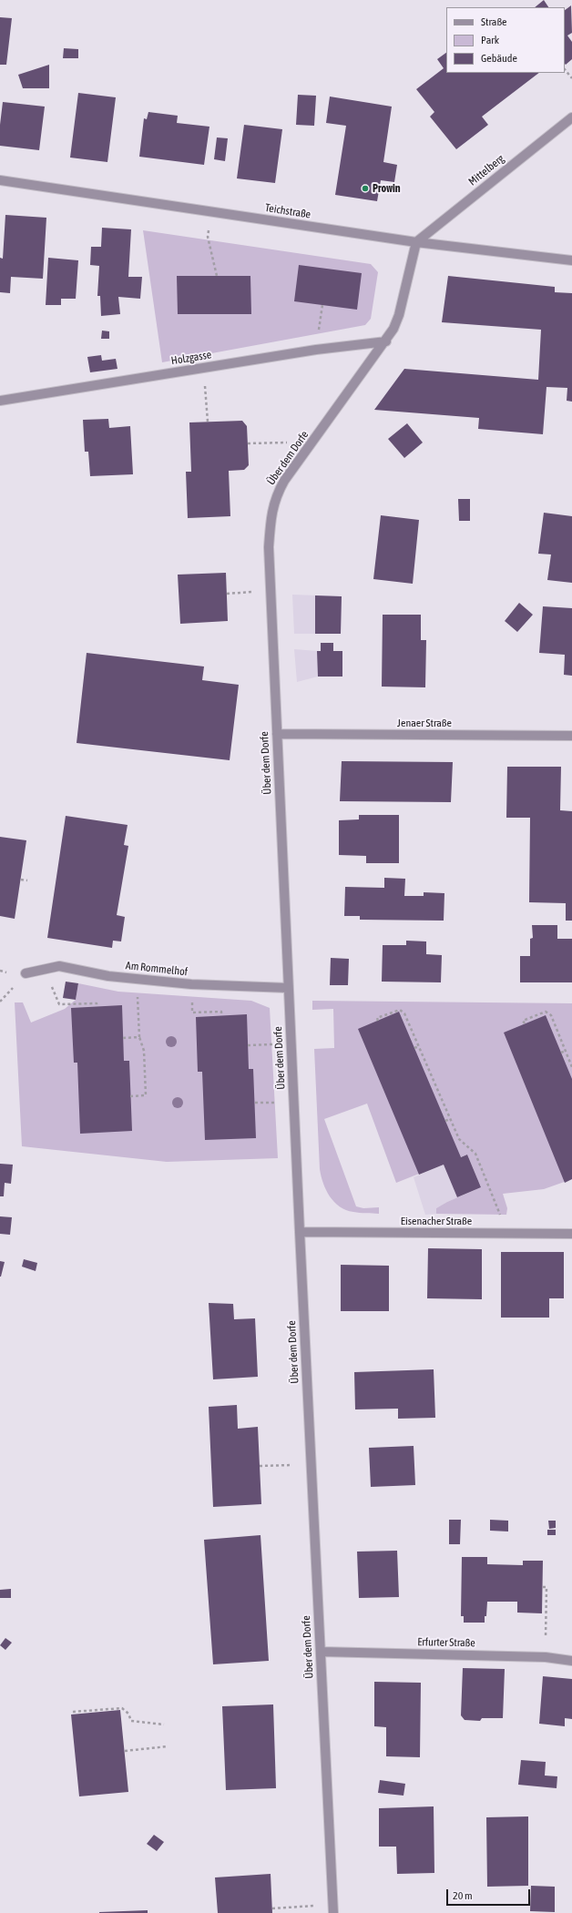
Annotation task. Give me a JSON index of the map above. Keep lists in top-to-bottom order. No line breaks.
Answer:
{"streets":{"street":["Mittelberg","Teichstraße","Holzgasse","Über dem Dorfe","Jenaer Straße","Am Rommelhof","Eisenacher Straße","Erfurter Straße"]},"crossings":[["Mittelberg","Teichstraße"],["Mittelberg","Über dem Dorfe"],["Teichstraße","Über dem Dorfe"],["Holzgasse","Über dem Dorfe"],["Über dem Dorfe","Jenaer Straße"],["Über dem Dorfe","Am Rommelhof"],["Über dem Dorfe","Eisenacher Straße"],["Über dem Dorfe","Erfurter Straße"]],"places":["Prowin"],"legend":["Straße","Park","Gebäude"],"scale_bar":"20 m"}
